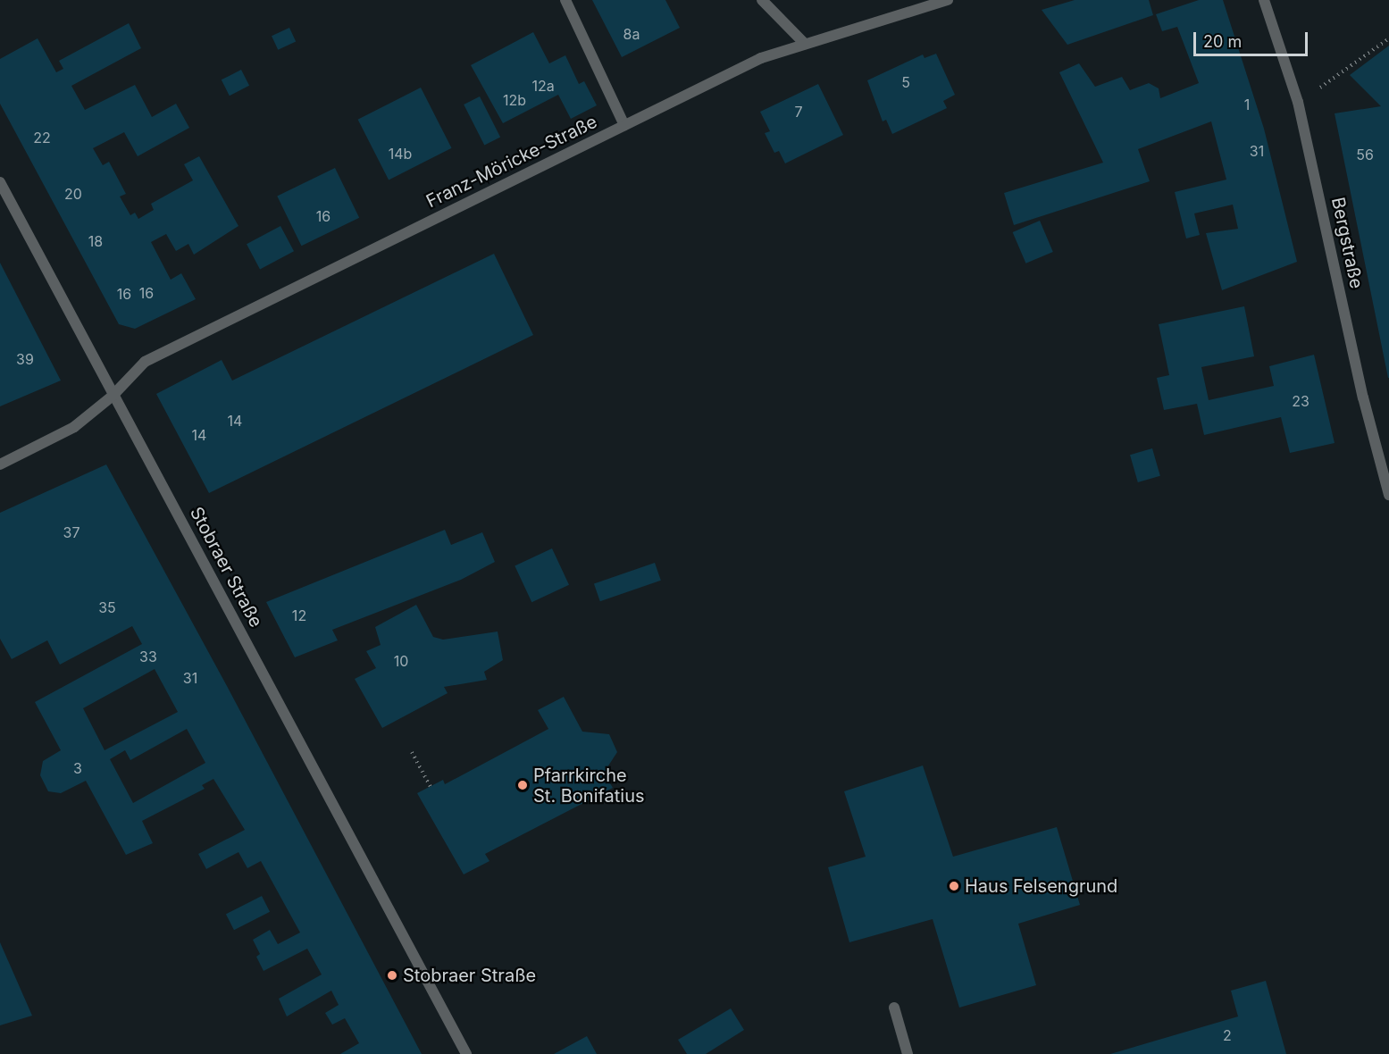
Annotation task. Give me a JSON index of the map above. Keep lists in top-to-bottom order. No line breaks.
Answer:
{"streets":{"street":["Franz-Möricke-Straße","Bergstraße","Stobraer Straße"]},"crossings":[["Franz-Möricke-Straße","Stobraer Straße"]],"places":["Pfarrkirche St. Bonifatius","Haus Felsengrund","Stobraer Straße"],"house_numbers":["8a","5","12a","12b","1","7","22","31","14b","56","20","16","18","16","16","39","23","14","14","37","35","12","33","10","31","3","2"],"scale_bar":"20 m"}
